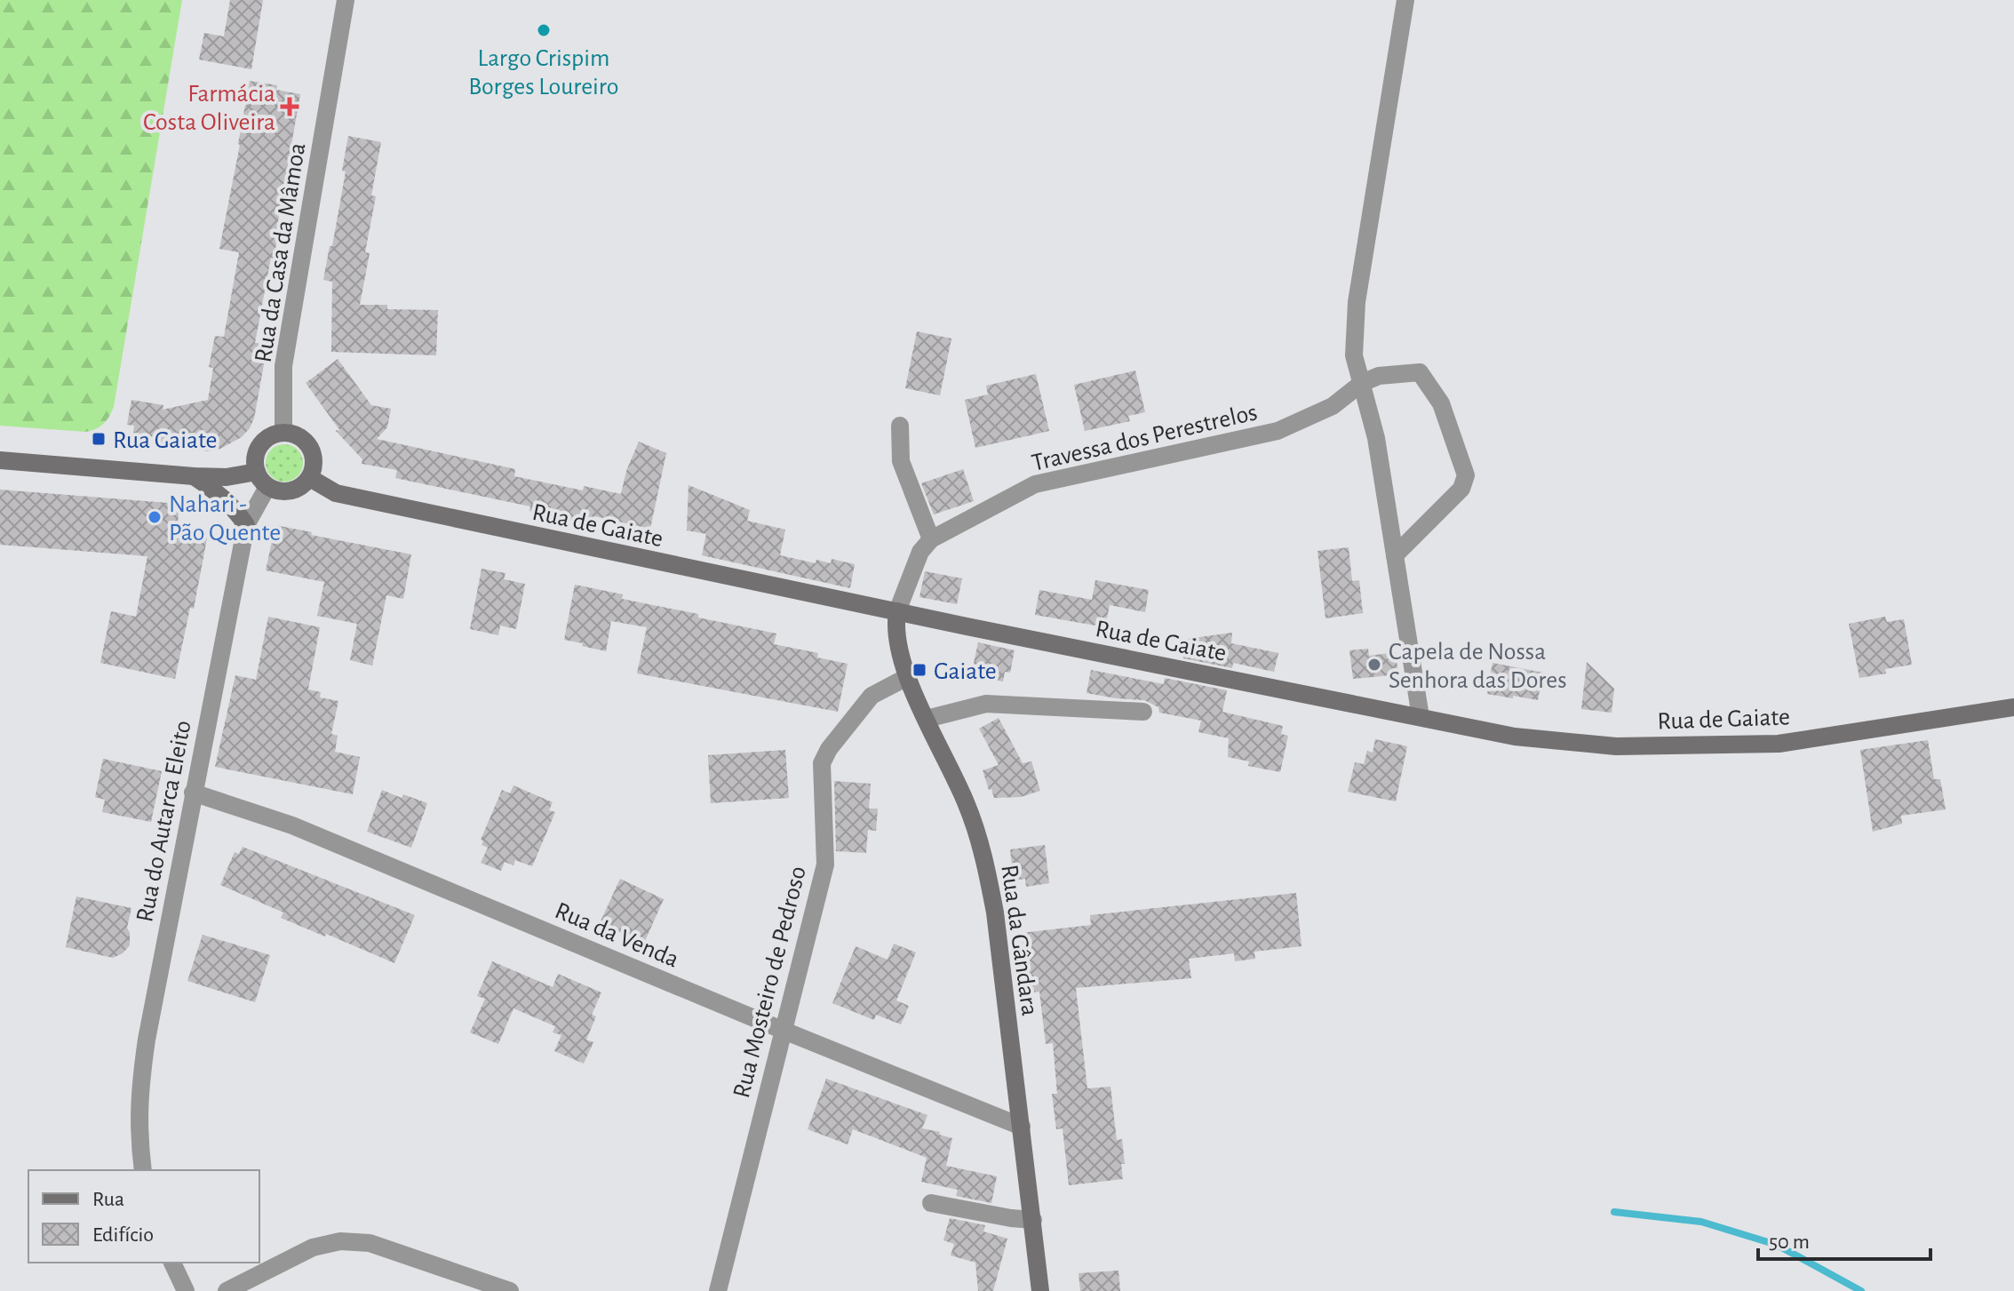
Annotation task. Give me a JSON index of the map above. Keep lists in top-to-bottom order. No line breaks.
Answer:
{"streets":{"main road":["Rua de Gaiate","Rua da Gândara"],"street":["Rua da Casa da Mâmoa","Travessa dos Perestrelos","Rua do Autarca Eleito","Rua da Venda","Rua Mosteiro de Pedroso"]},"crossings":[["Rua da Casa da Mâmoa","Rua de Gaiate"],["Rua da Casa da Mâmoa","Rua do Autarca Eleito"],["Rua de Gaiate","Rua do Autarca Eleito"],["Rua de Gaiate","Rua da Gândara"],["Rua do Autarca Eleito","Rua da Venda"],["Rua da Venda","Rua da Gândara"],["Rua da Venda","Rua Mosteiro de Pedroso"],["Rua da Gândara","Rua Mosteiro de Pedroso"]],"places":{"other":["Largo Crispim Borges Loureiro","Nahari - Pão Quente","Capela de Nossa Senhora das Dores"],"health":["Farmácia Costa Oliveira"],"transit":["Rua Gaiate","Gaiate"]},"legend":["Rua","Edifício"],"scale_bar":"50 m"}
